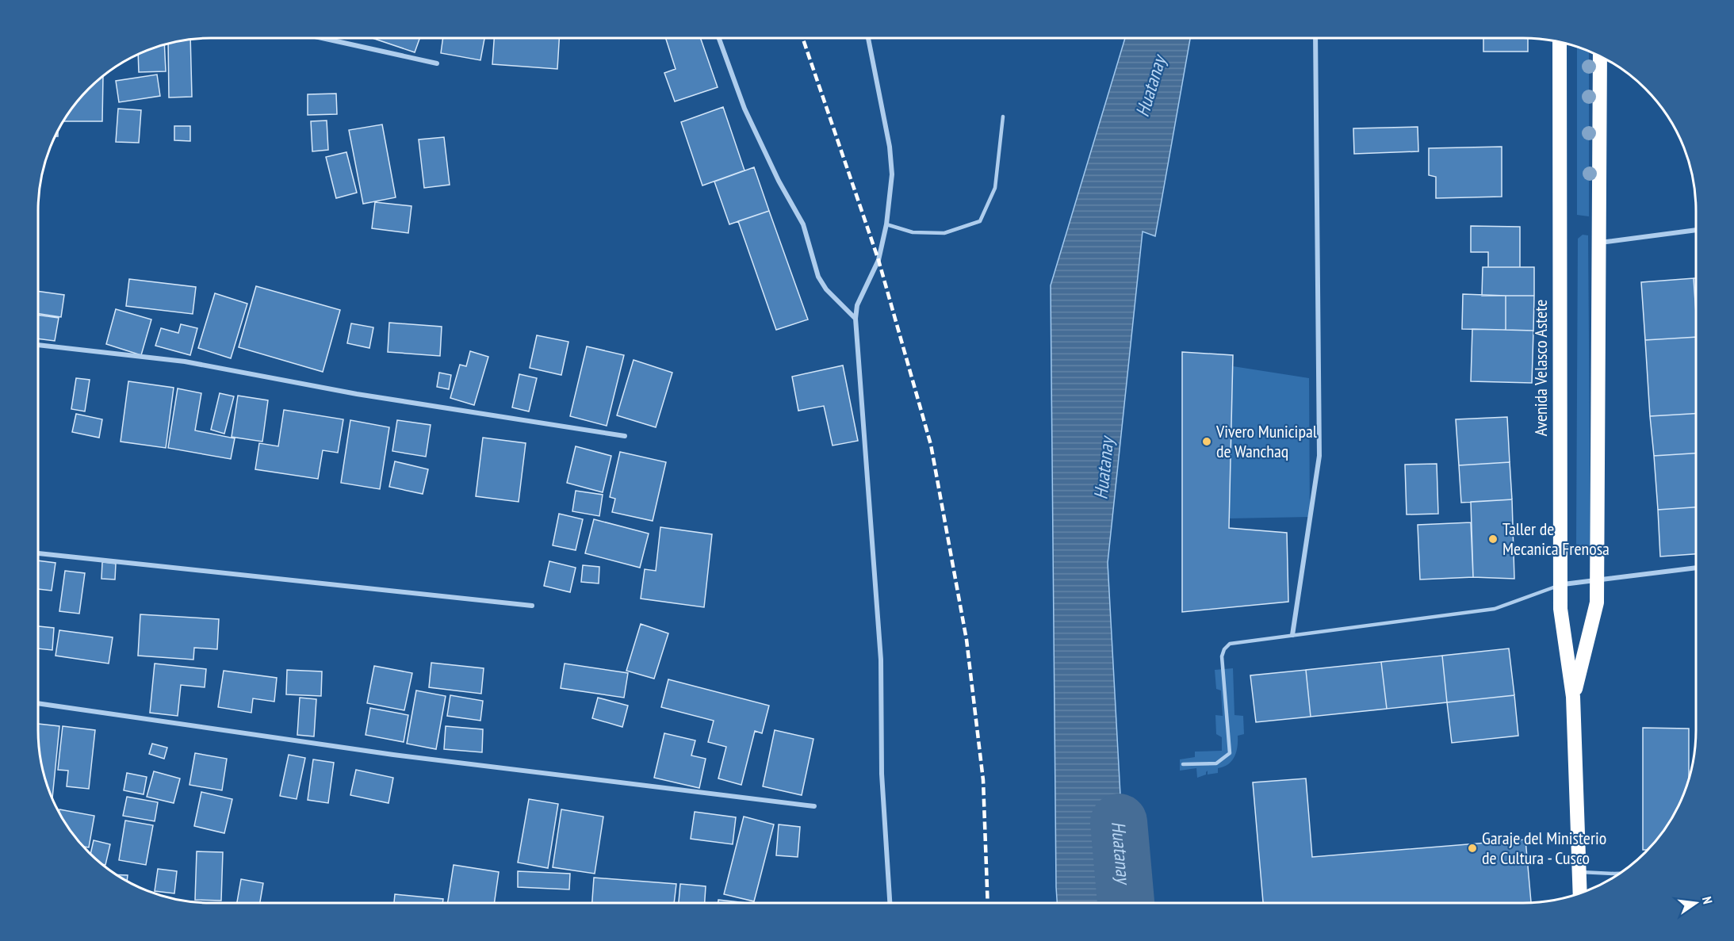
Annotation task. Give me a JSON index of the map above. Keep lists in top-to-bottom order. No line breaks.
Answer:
{"streets":{"highway":["Avenida Velasco Astete"]},"water":["Huatanay"],"places":["Vivero Municipal de Wanchaq","Taller de Mecanica Frenosa","Garaje del Ministerio de Cultura - Cusco"],"north":"right"}
